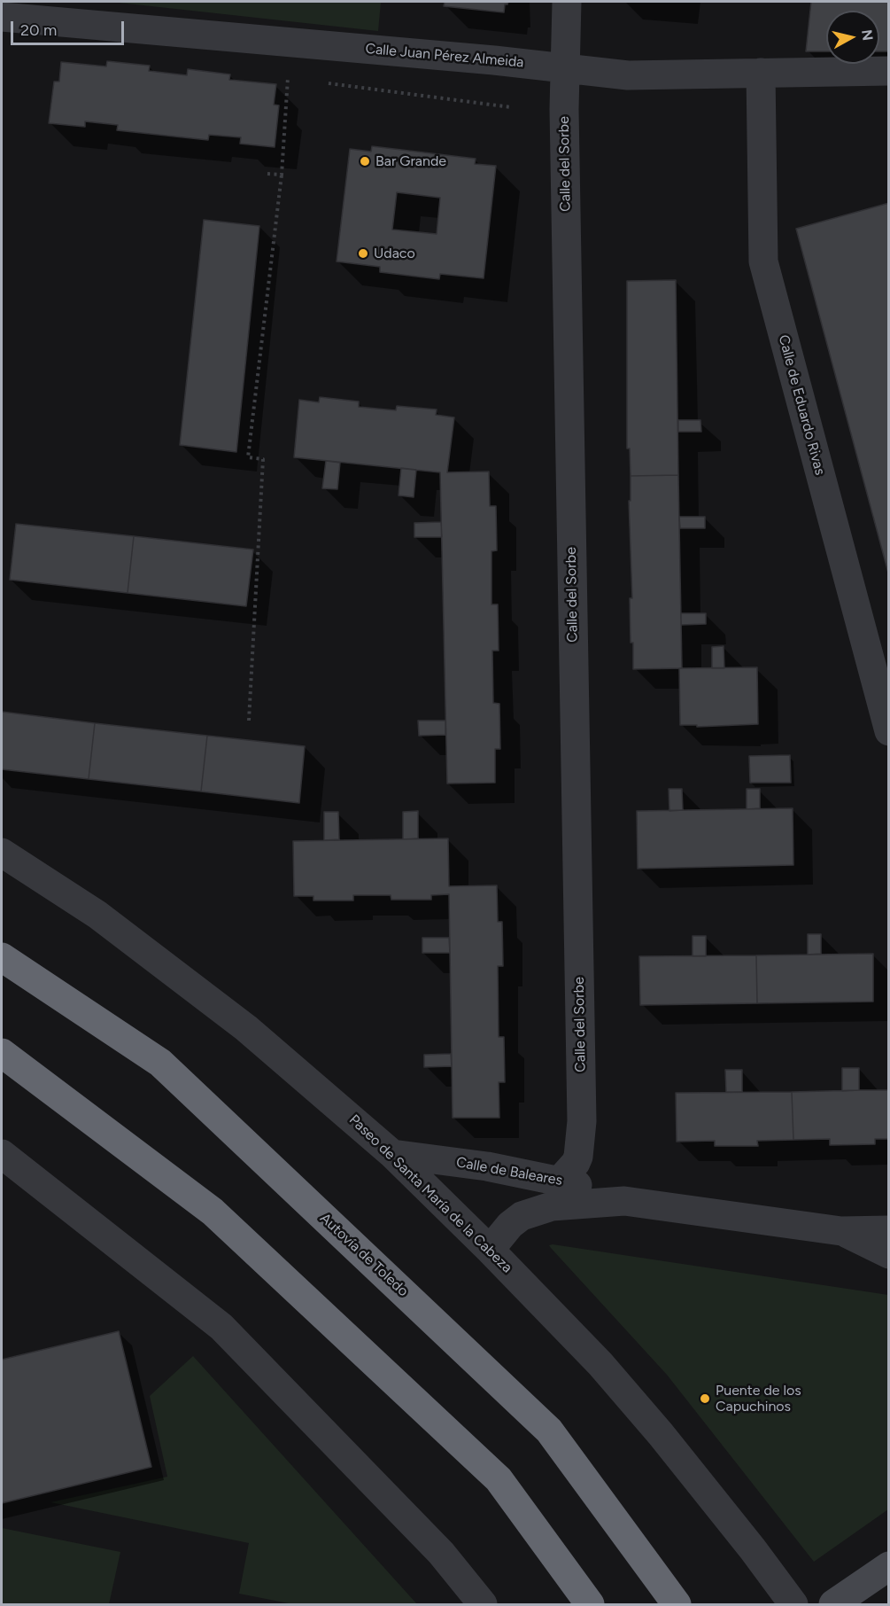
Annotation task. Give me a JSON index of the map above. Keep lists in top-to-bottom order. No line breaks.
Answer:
{"streets":{"highway":["Autovía de Toledo"],"street":["Calle Juan Pérez Almeida","Calle del Sorbe","Calle de Eduardo Rivas","Calle de Baleares","Paseo de Santa María de la Cabeza"]},"crossings":[["Calle Juan Pérez Almeida","Calle del Sorbe"],["Calle Juan Pérez Almeida","Calle de Eduardo Rivas"],["Calle del Sorbe","Calle de Baleares"],["Calle de Baleares","Paseo de Santa María de la Cabeza"]],"places":["Bar Grande","Udaco","Puente de los Capuchinos"],"scale_bar":"20 m","north":"right"}
